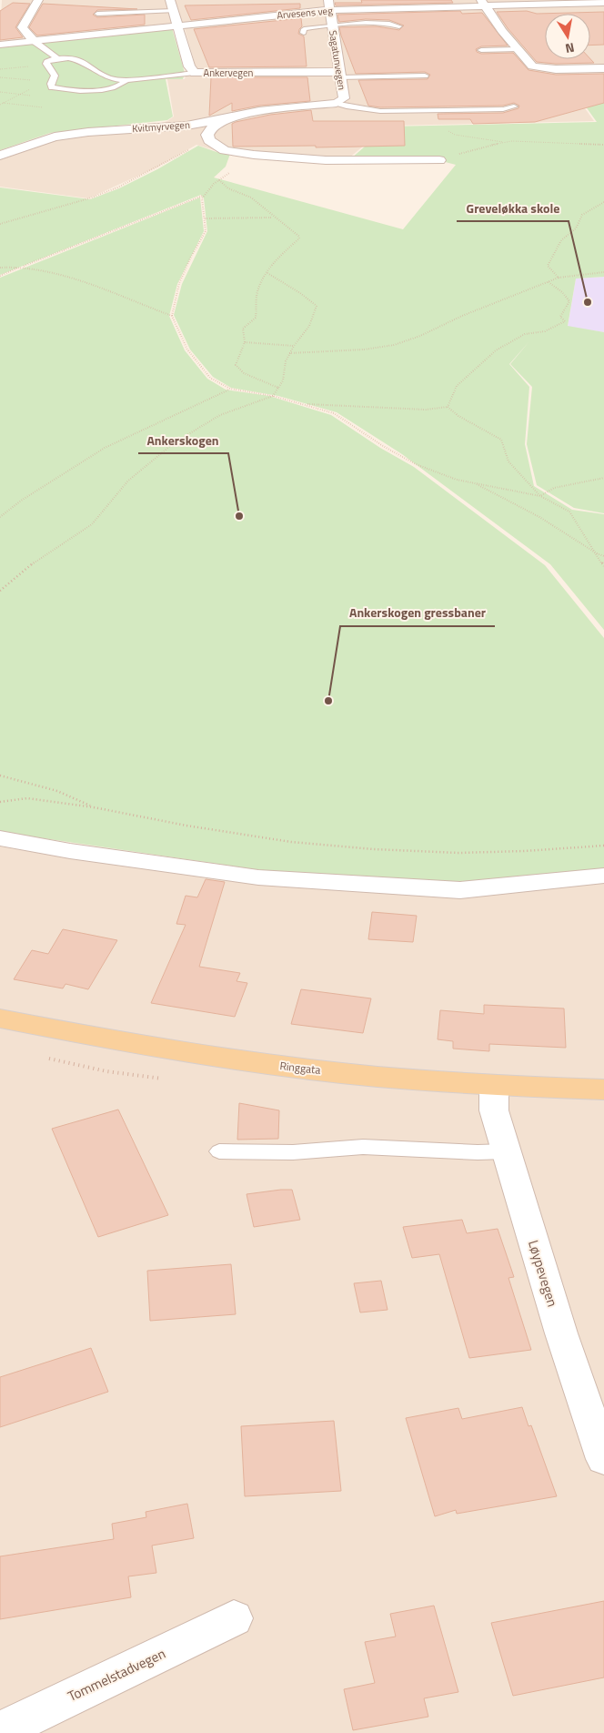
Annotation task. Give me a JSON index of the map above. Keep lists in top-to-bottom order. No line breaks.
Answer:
{"streets":{"main road":["Ringgata"],"street":["Arvesens veg","Sagatunvegen","Ankervegen","Kvitmyrvegen","Løypevegen","Tommelstadvegen"]},"crossings":[["Arvesens veg","Sagatunvegen"],["Arvesens veg","Ankervegen"],["Sagatunvegen","Ankervegen"],["Sagatunvegen","Kvitmyrvegen"],["Ringgata","Løypevegen"]],"places":["Greveløkka skole","Ankerskogen","Ankerskogen gressbaner"],"north":"bottom"}
